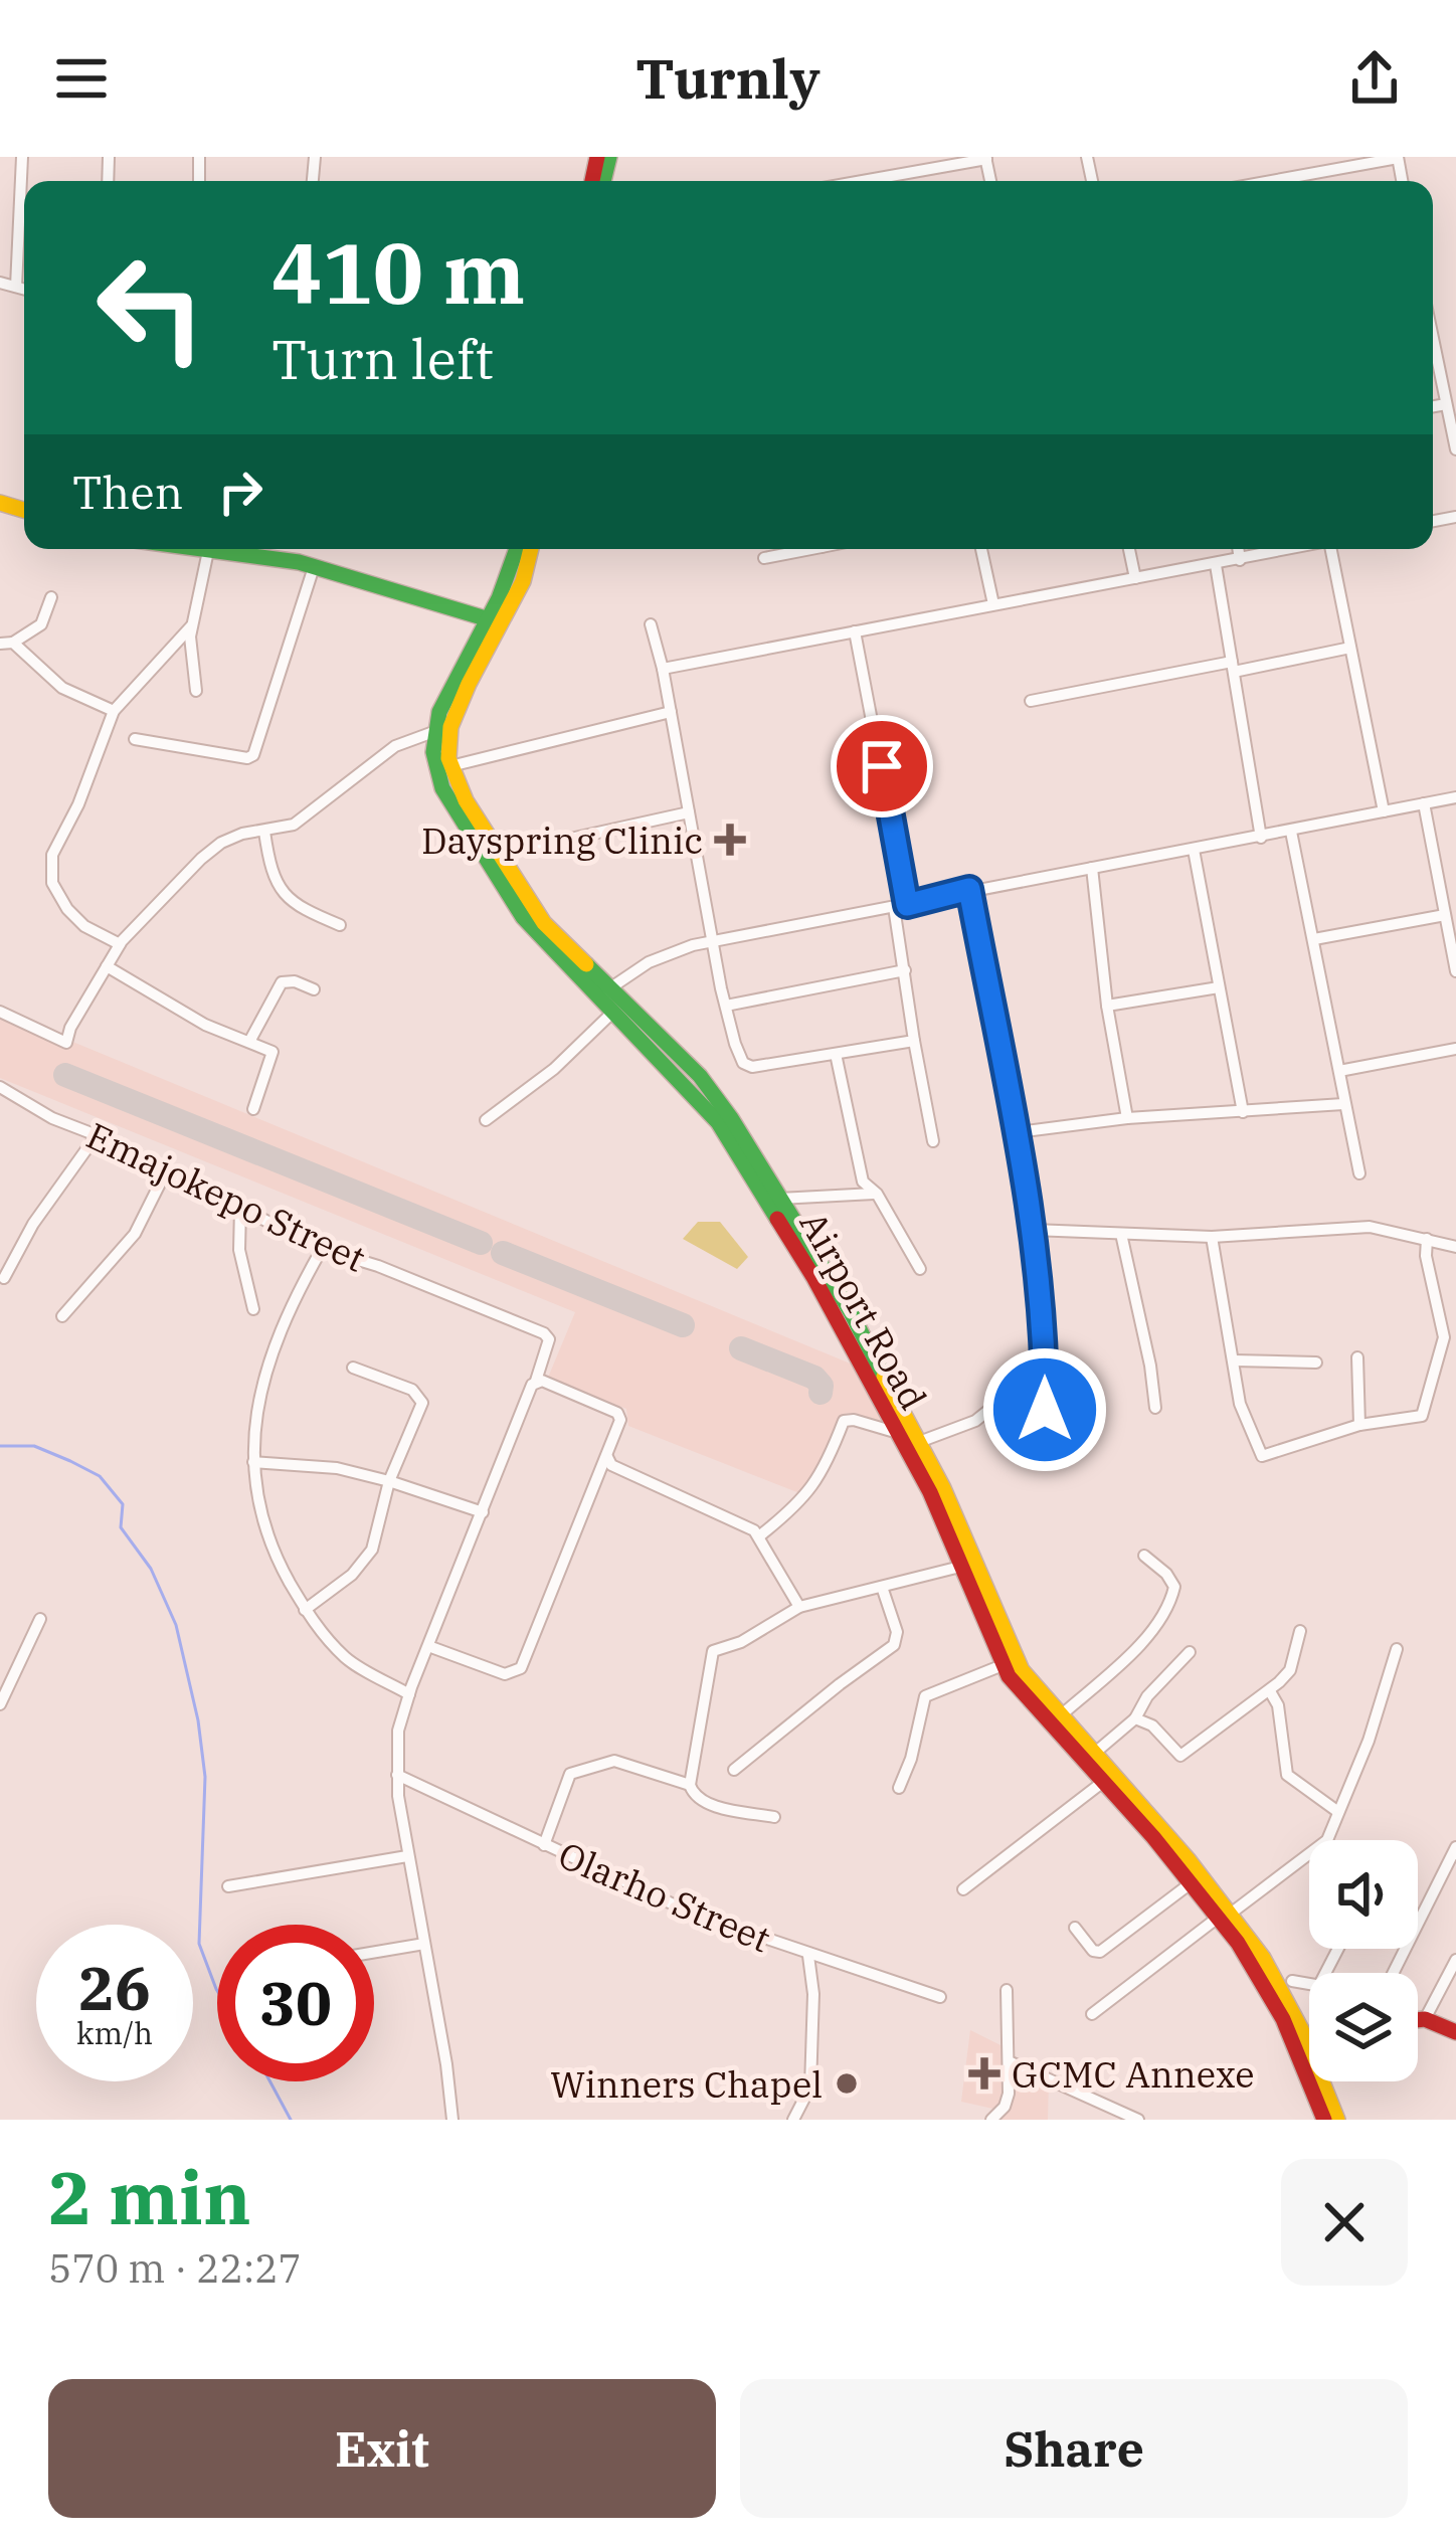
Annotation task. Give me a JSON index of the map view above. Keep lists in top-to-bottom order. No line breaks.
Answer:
{"streets":{"main road":["Airport Road"],"street":["Emajokepo Street","Olarho Street"]},"places":{"health":["Dayspring Clinic","GCMC Annexe"],"other":["Winners Chapel"]},"page":{"header":"Turnly","turn":["410 m","Turn left"],"then":"Then","speed":"26 km/h","limit":"30","heading":["2 min","570 m · 22:27"],"buttons":["Exit","Share"]}}
